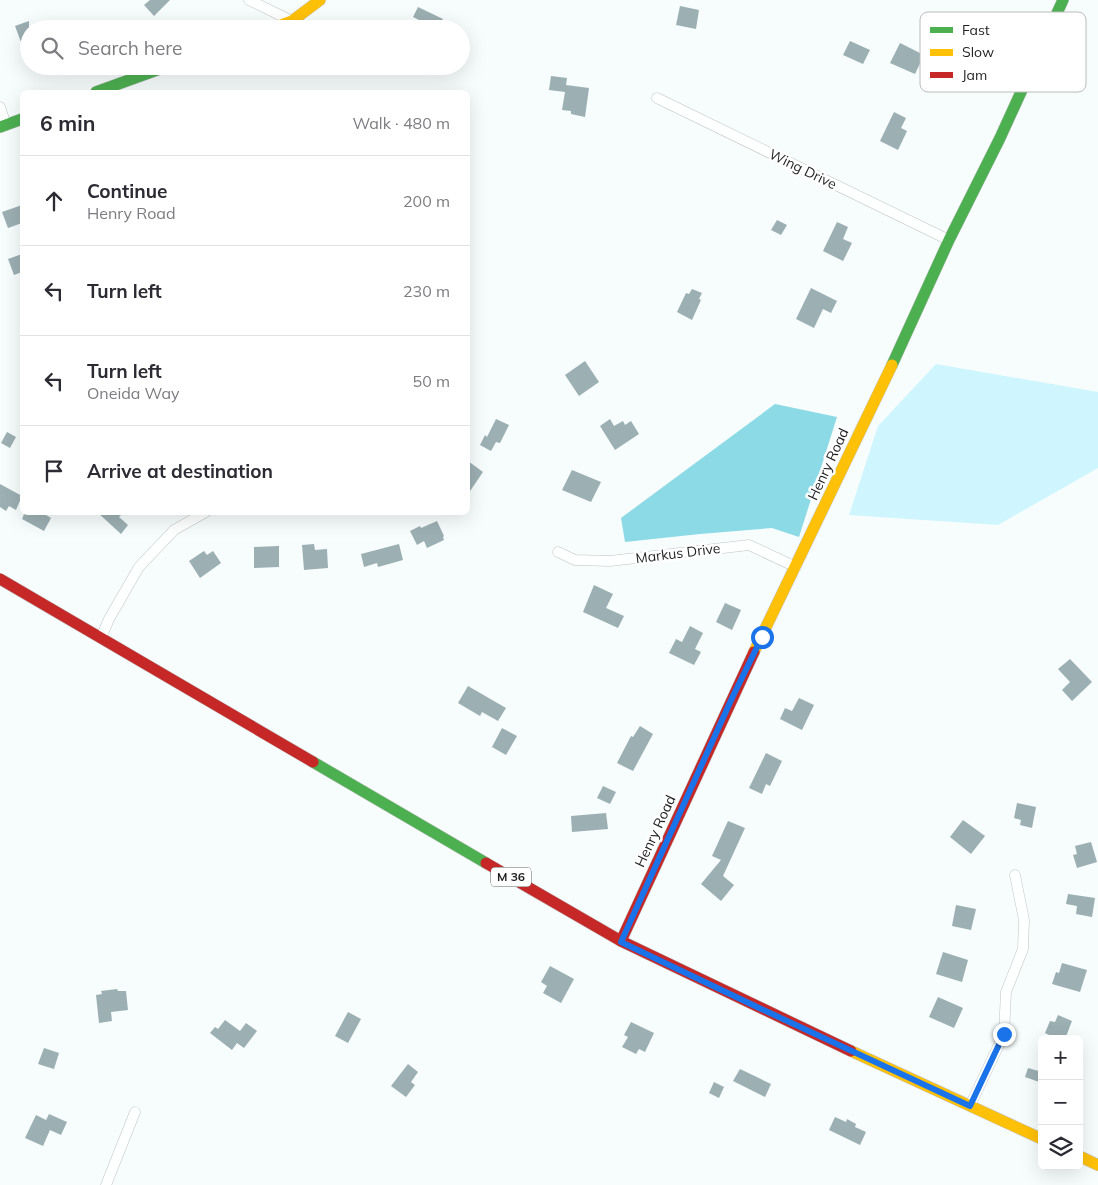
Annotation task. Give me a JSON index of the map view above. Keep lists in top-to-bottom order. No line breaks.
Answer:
{"streets":{"main road":["Henry Road","M 36"],"street":["Wing Drive","Markus Drive"]},"crossings":[["Wing Drive","Henry Road"],["Henry Road","Markus Drive"],["Henry Road","M 36"]],"legend":["Fast","Slow","Jam"],"page":{"search":"Search here","heading":["6 min","Walk · 480 m"],"list":[["Continue","Henry Road","200 m"],["Turn left","230 m"],["Turn left","Oneida Way","50 m"],"Arrive at destination"],"map_buttons":["+","−"]}}
